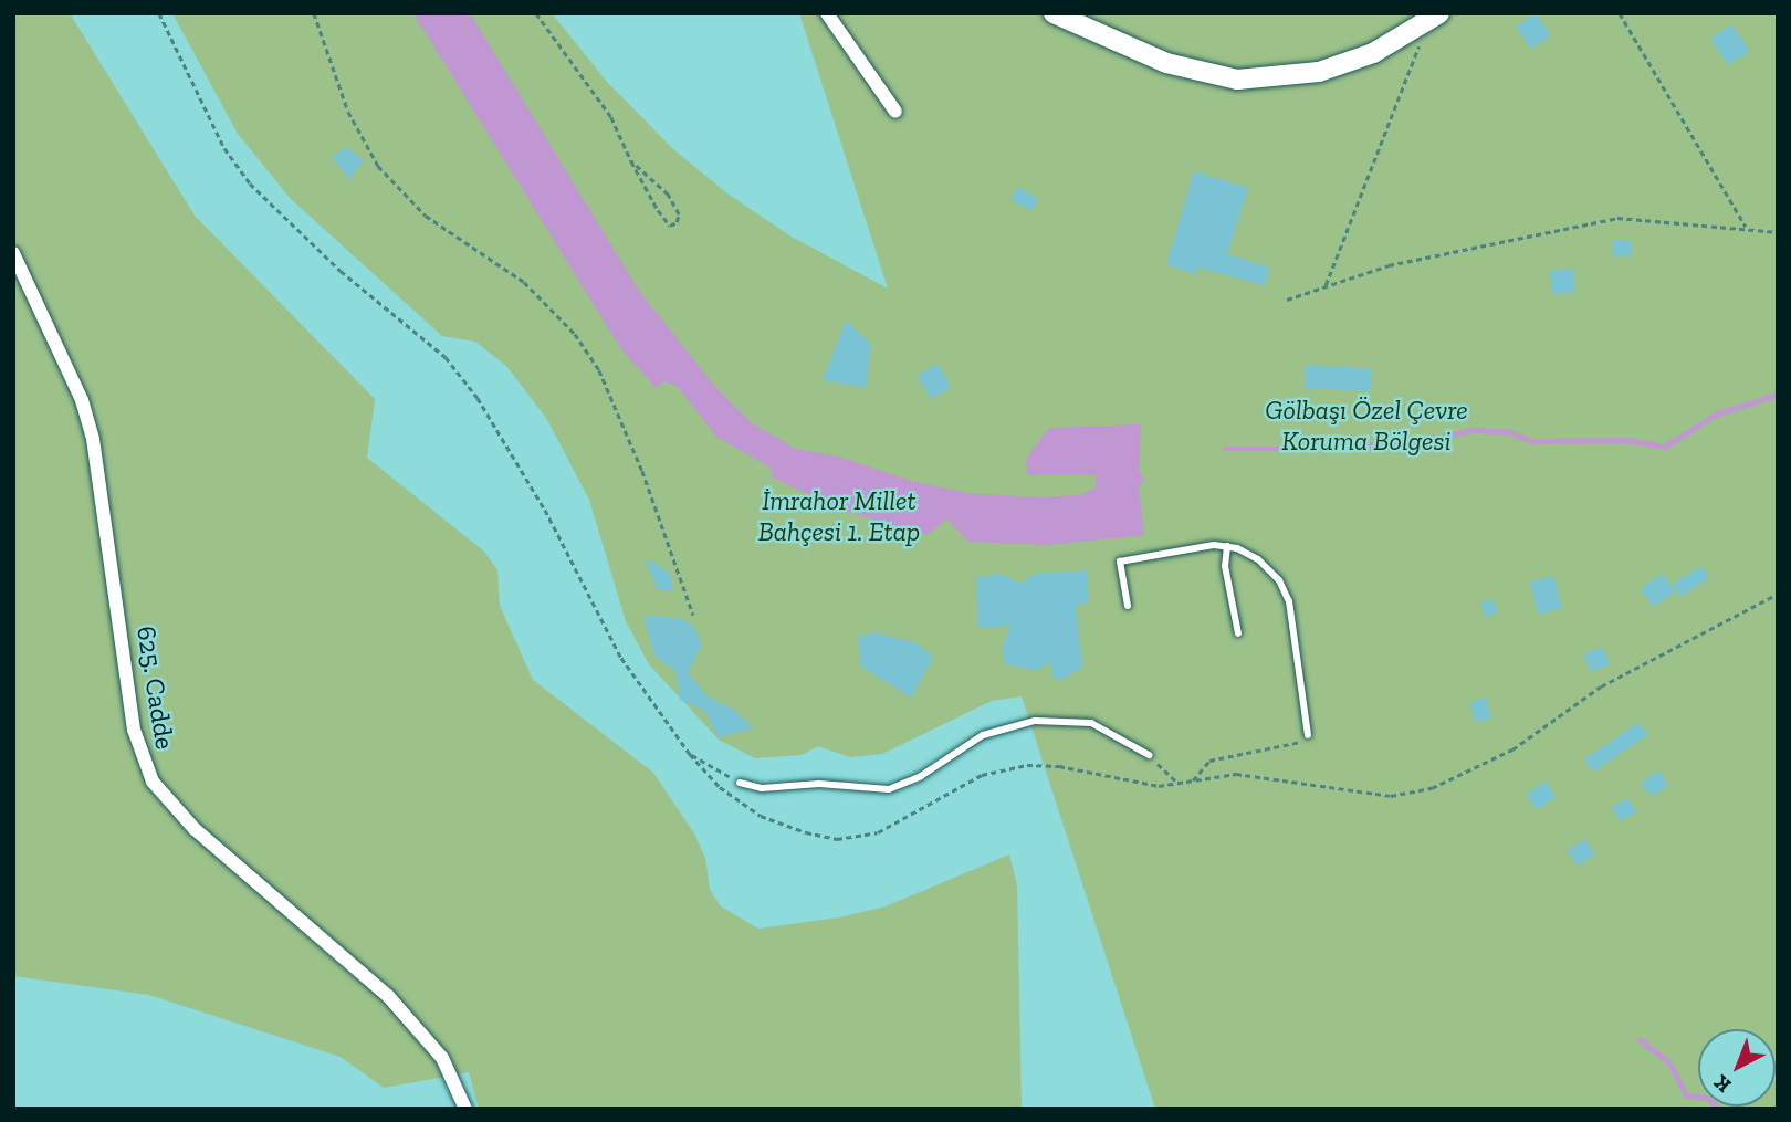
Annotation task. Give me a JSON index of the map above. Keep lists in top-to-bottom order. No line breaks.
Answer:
{"streets":{"street":["625. Cadde"]},"parks":["Gölbaşı Özel Çevre Koruma Bölgesi","İmrahor Millet Bahçesi 1. Etap"],"north":"bottom left"}
